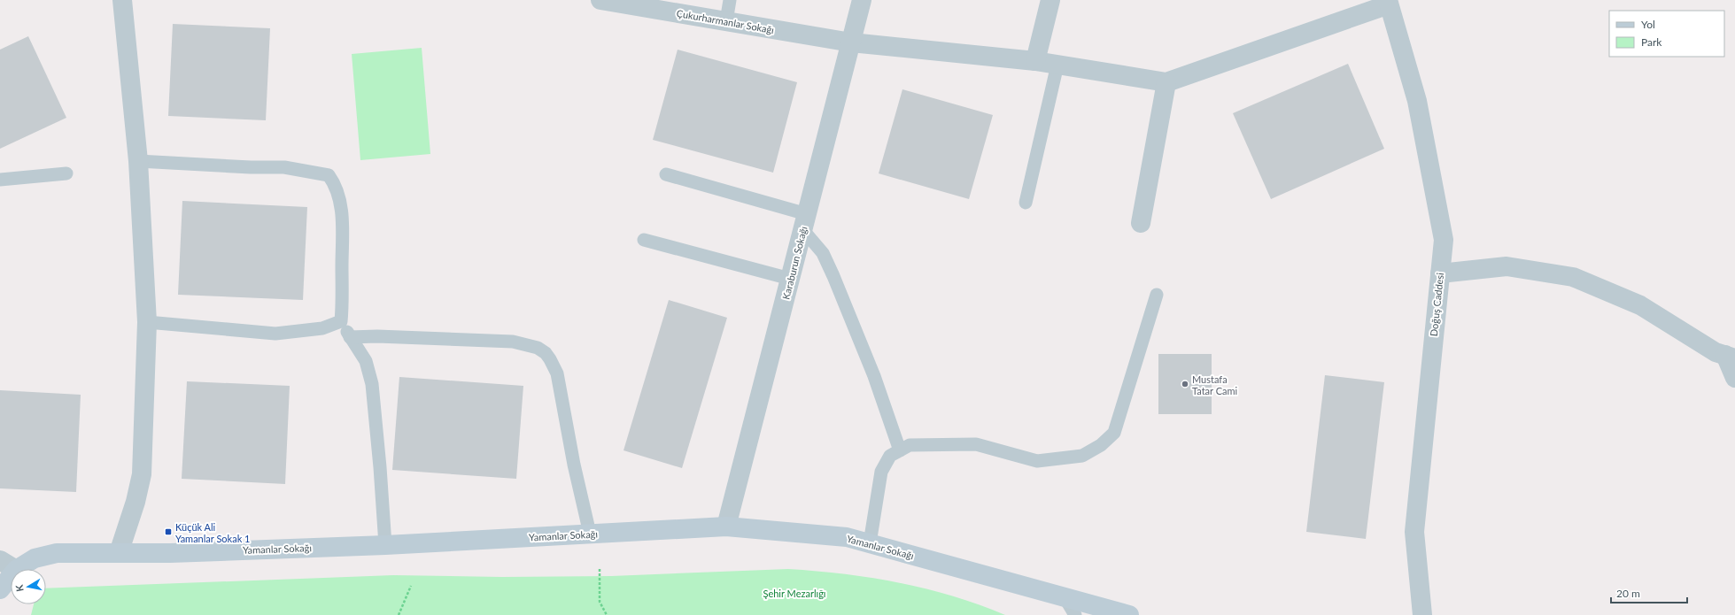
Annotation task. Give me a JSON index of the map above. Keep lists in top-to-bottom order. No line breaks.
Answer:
{"streets":{"street":["Çukurharmanlar Sokağı","Karaburun Sokağı","Doğuş Caddesi","Yamanlar Sokağı"]},"crossings":[["Çukurharmanlar Sokağı","Karaburun Sokağı"],["Karaburun Sokağı","Yamanlar Sokağı"]],"parks":["Şehir Mezarlığı"],"places":{"other":["Mustafa Tatar Cami"],"transit":["Küçük Ali Yamanlar Sokak 1"]},"legend":["Yol","Park"],"scale_bar":"20 m","north":"left"}
